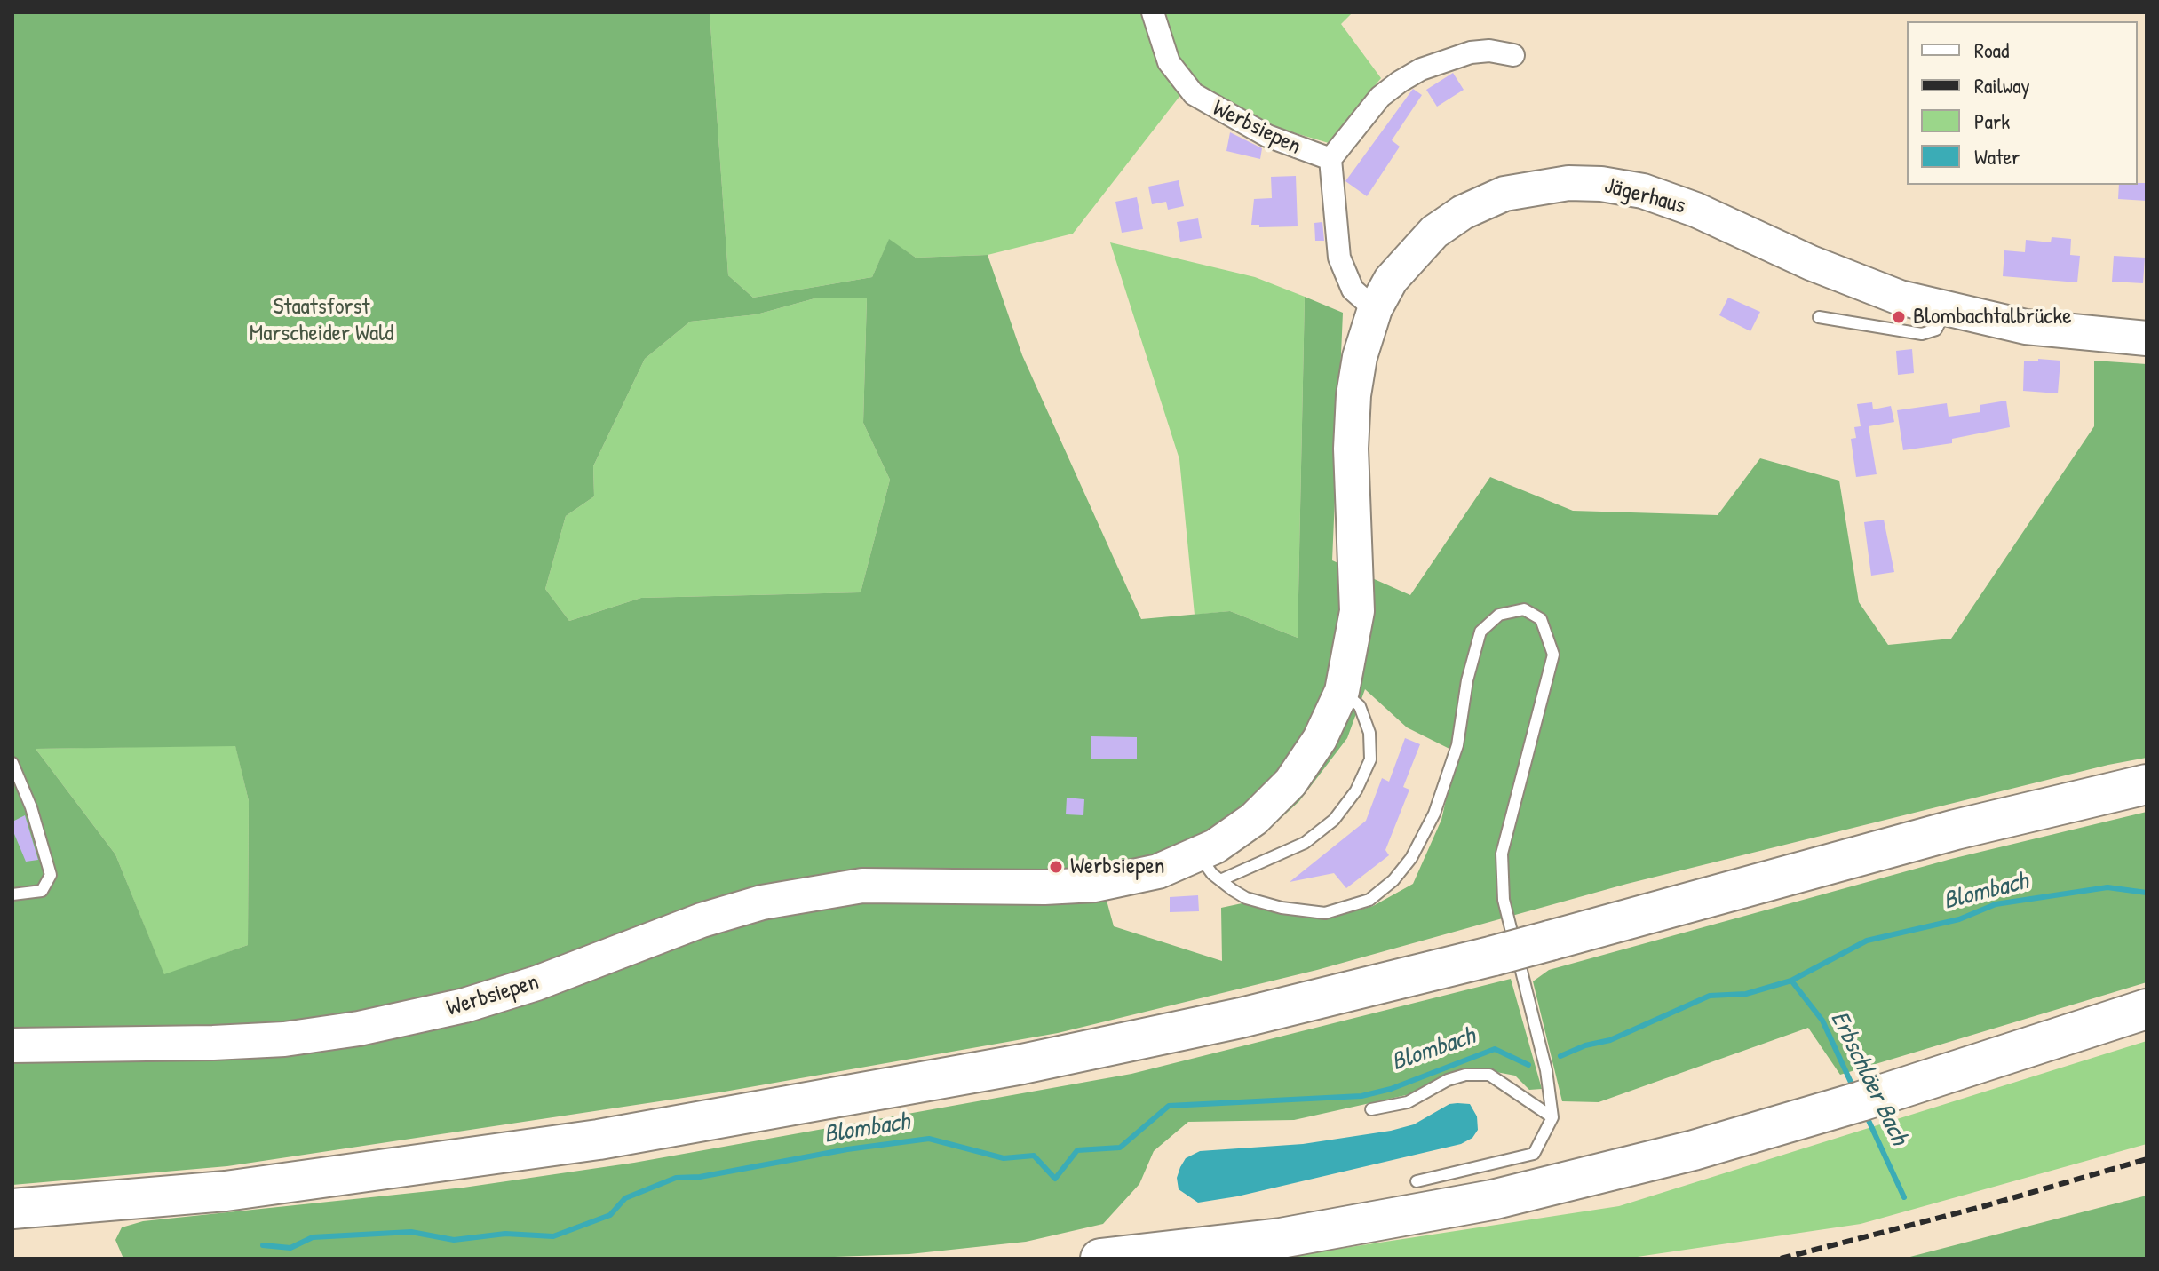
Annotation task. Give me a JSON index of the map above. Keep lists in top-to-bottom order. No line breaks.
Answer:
{"streets":{"main road":["Werbsiepen","Jägerhaus"]},"crossings":[["Werbsiepen","Jägerhaus"]],"water":["Blombach","Erbschlöer Bach"],"parks":["Staatsforst Marscheider Wald"],"places":["Blombachtalbrücke","Werbsiepen"],"legend":["Road","Railway","Park","Water"]}
